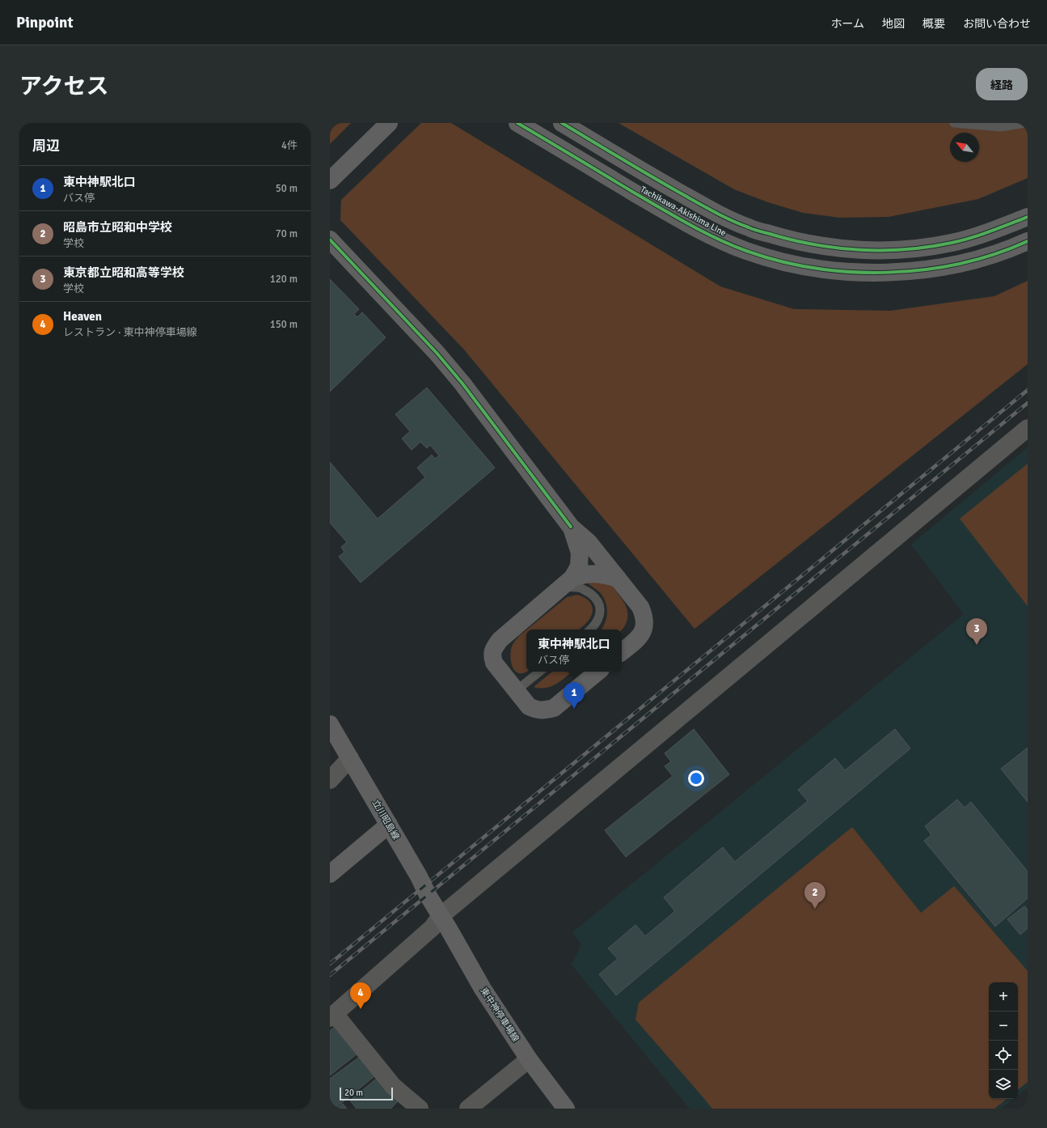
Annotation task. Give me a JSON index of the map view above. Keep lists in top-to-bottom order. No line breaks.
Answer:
{"streets":{"main road":["Tachikawa-Akishima Line","立川昭島線","東中神停車場線"]},"crossings":[["立川昭島線","東中神停車場線"]],"scale_bar":"20 m","north":"top left","page":{"header":"Pinpoint","nav":["ホーム","地図","概要","お問い合わせ"],"title":"アクセス","buttons":"経路","heading":["周辺","4件"],"list":[{"mark":"1","name":"東中神駅北口","note":"バス停","value":"50 m"},{"mark":"2","name":"昭島市立昭和中学校","note":"学校","value":"70 m"},{"mark":"3","name":"東京都立昭和高等学校","note":"学校","value":"120 m"},{"mark":"4","name":"Heaven","note":"レストラン · 東中神停車場線","value":"150 m"}],"pins":["3","1","2","4"],"popup":["東中神駅北口","バス停"],"map_buttons":["+","−"],"scale":"20 m"}}
